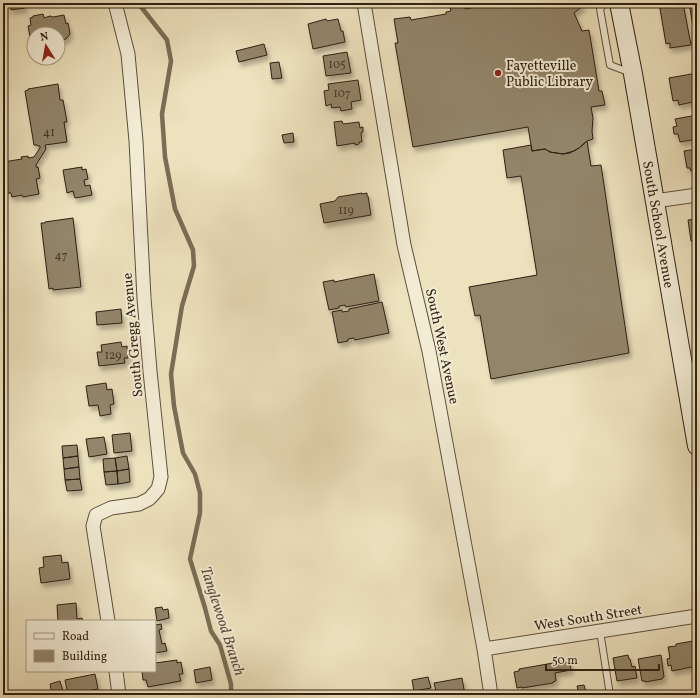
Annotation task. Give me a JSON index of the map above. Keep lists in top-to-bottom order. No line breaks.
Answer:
{"streets":{"street":["South School Avenue","South Gregg Avenue","South West Avenue","West South Street"]},"crossings":[["South West Avenue","West South Street"]],"water":["Tanglewood Branch"],"places":["Fayetteville Public Library"],"house_numbers":["105","107","41","119","47","129"],"legend":["Road","Building"],"scale_bar":"50 m","north":"top"}
